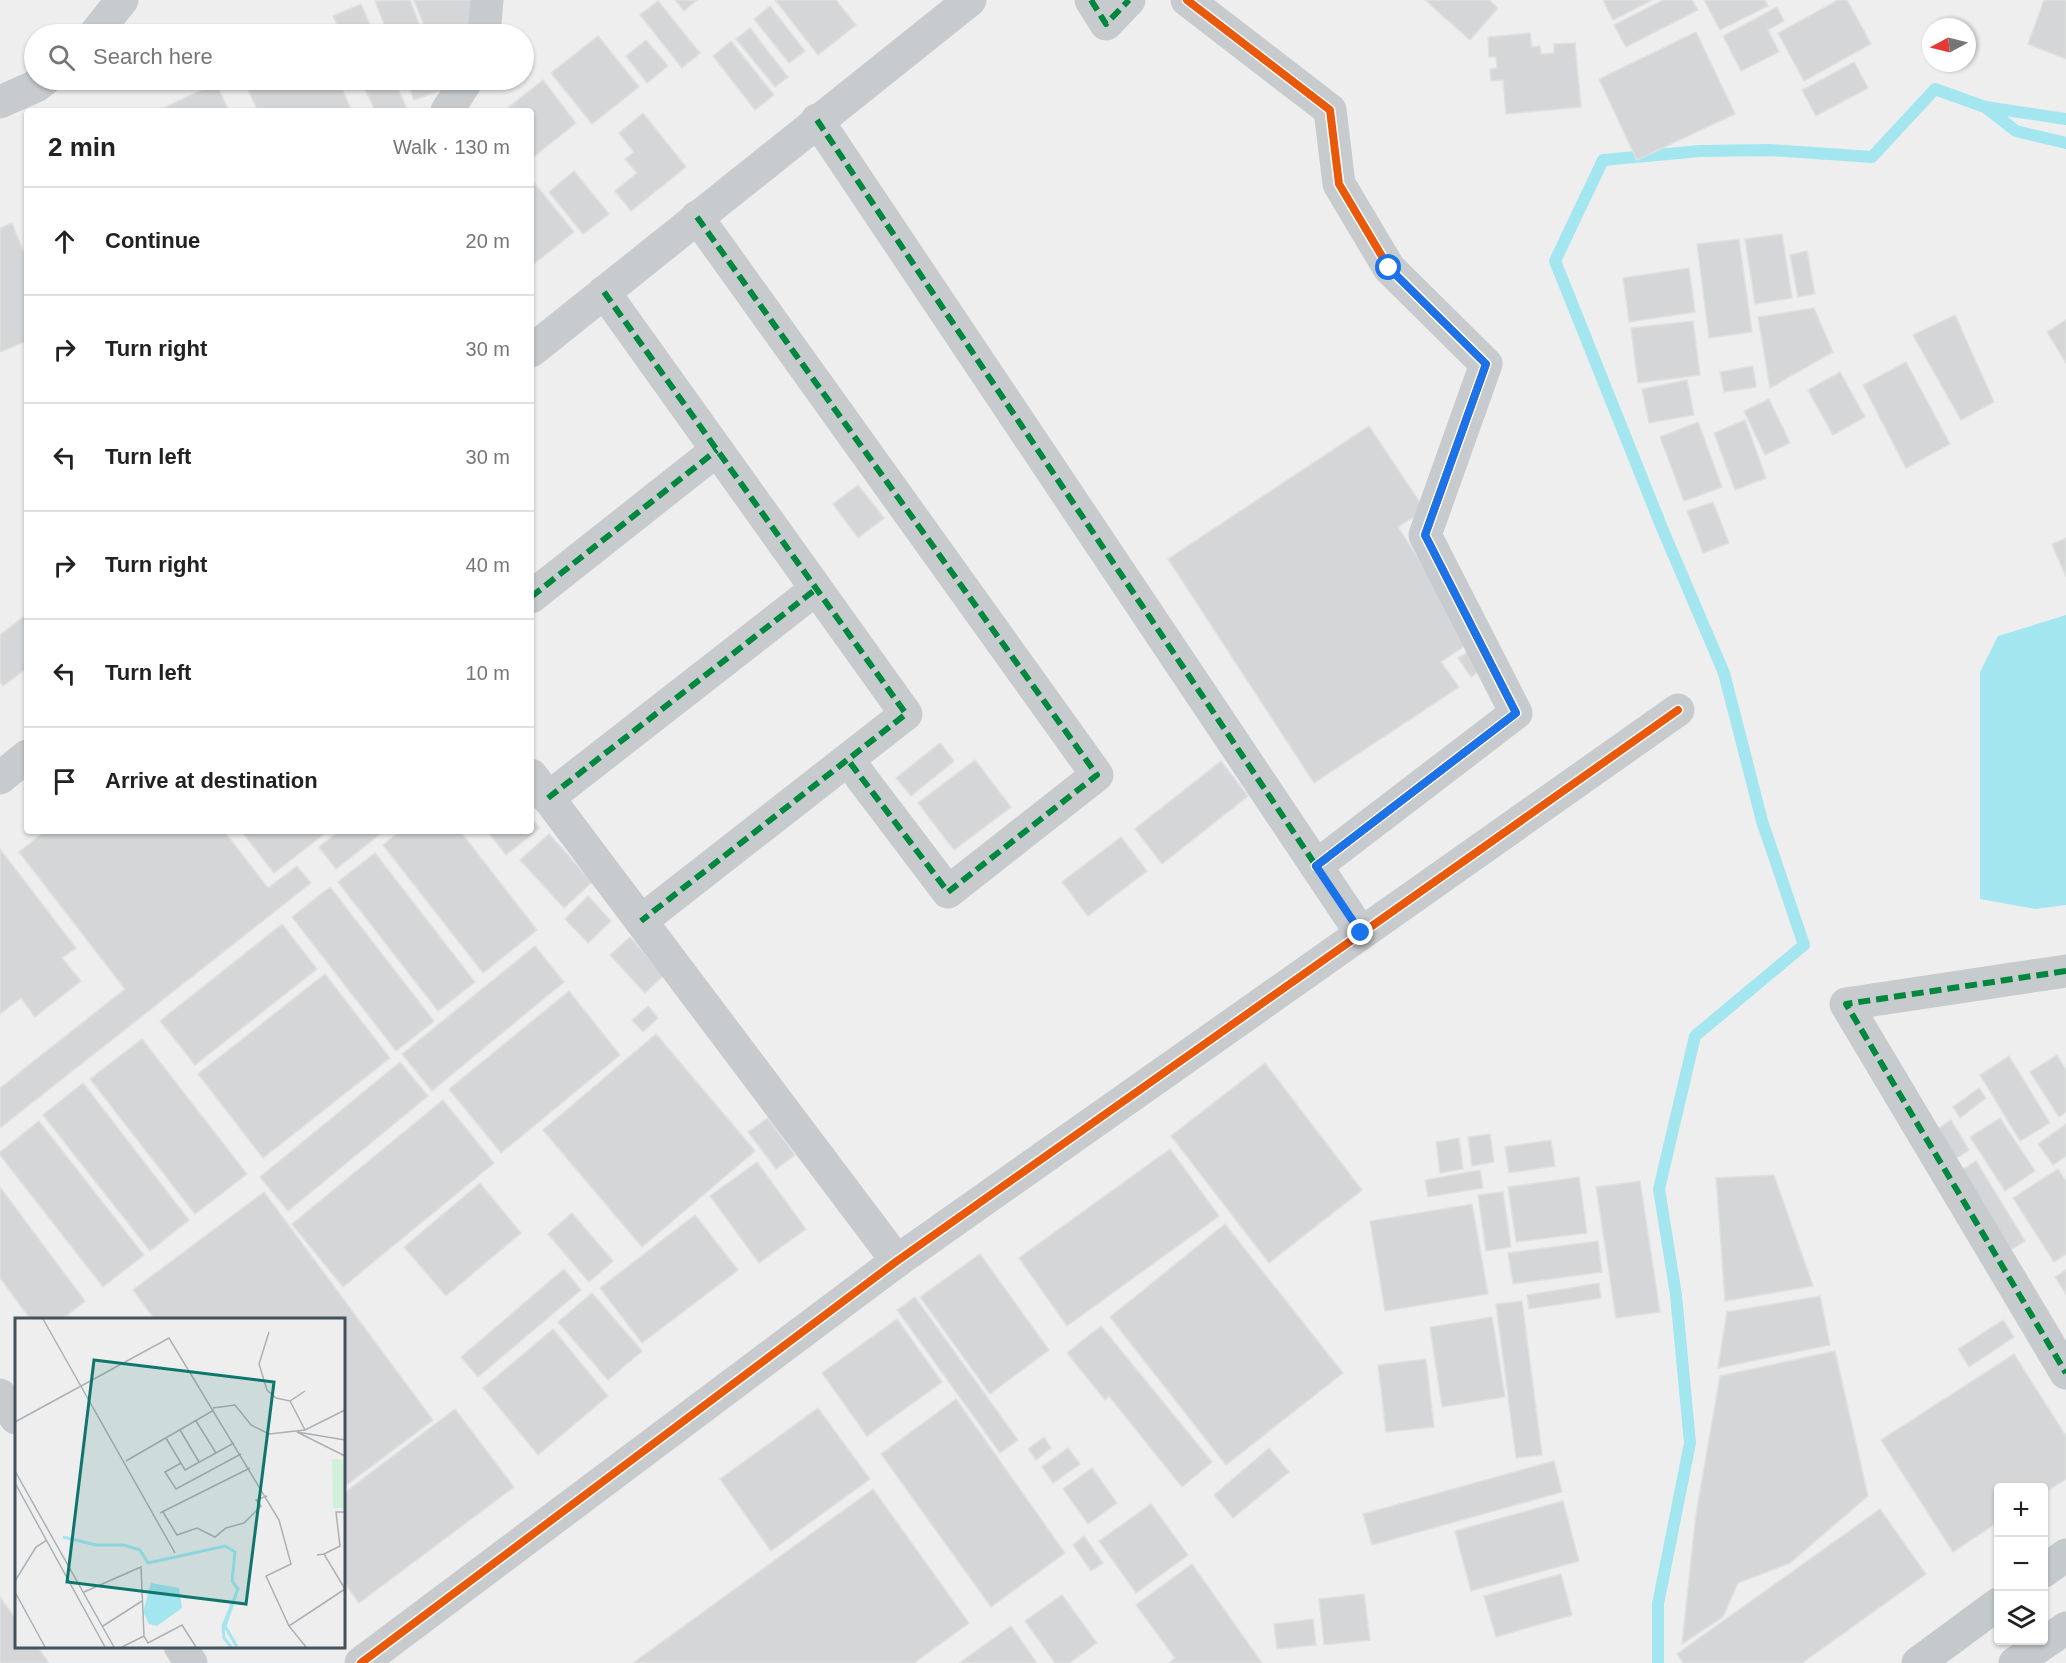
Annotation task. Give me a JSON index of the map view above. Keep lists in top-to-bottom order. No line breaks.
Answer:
{"north":"left","page":{"search":"Search here","heading":["2 min","Walk · 130 m"],"list":[["Continue","20 m"],["Turn right","30 m"],["Turn left","30 m"],["Turn right","40 m"],["Turn left","10 m"],"Arrive at destination"],"map_buttons":["+","−"]}}
